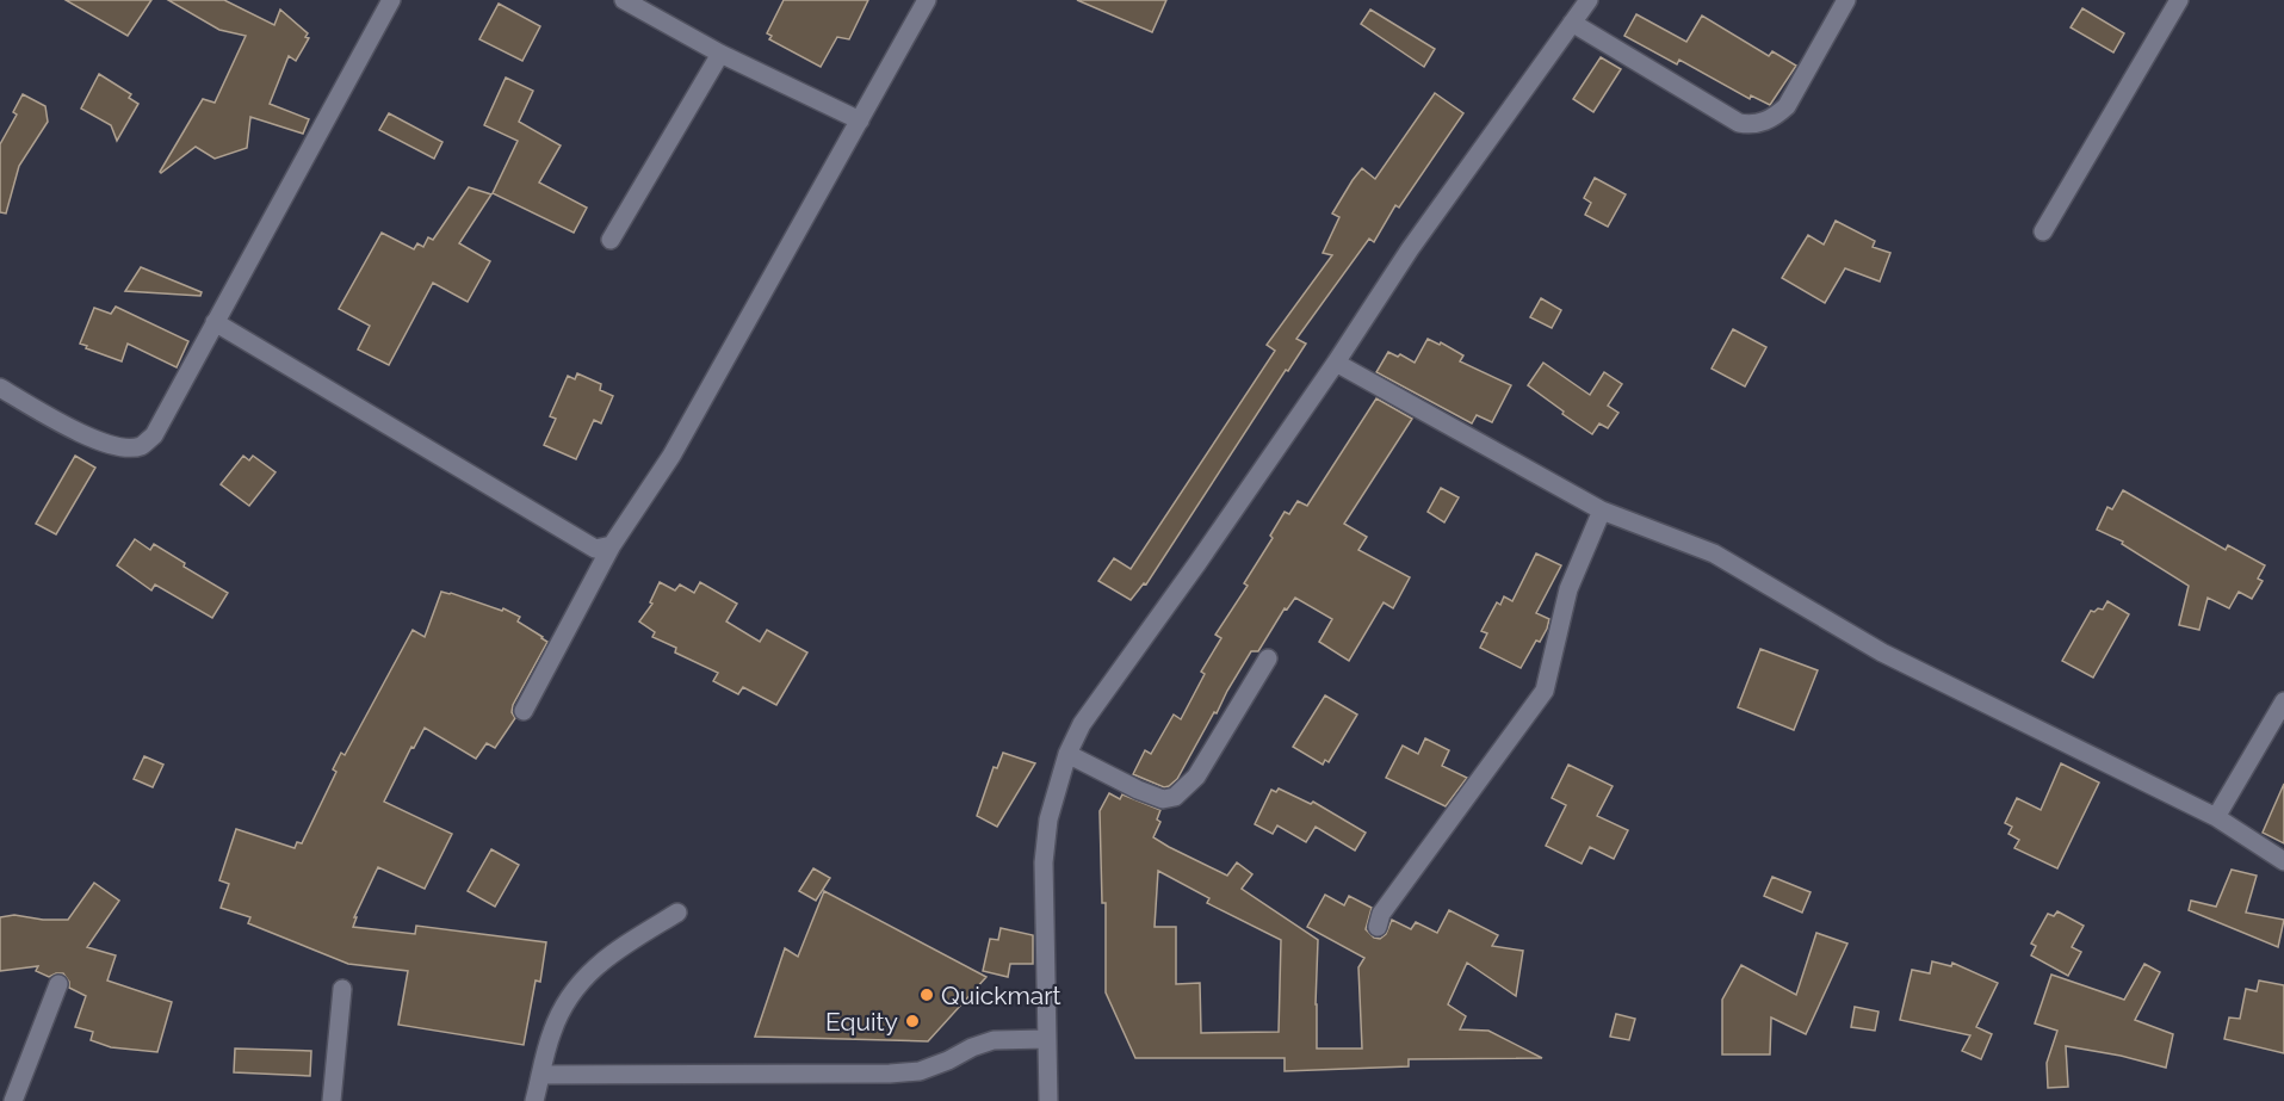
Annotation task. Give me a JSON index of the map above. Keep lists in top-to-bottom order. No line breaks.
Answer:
{"places":["Quickmart","Equity"]}
